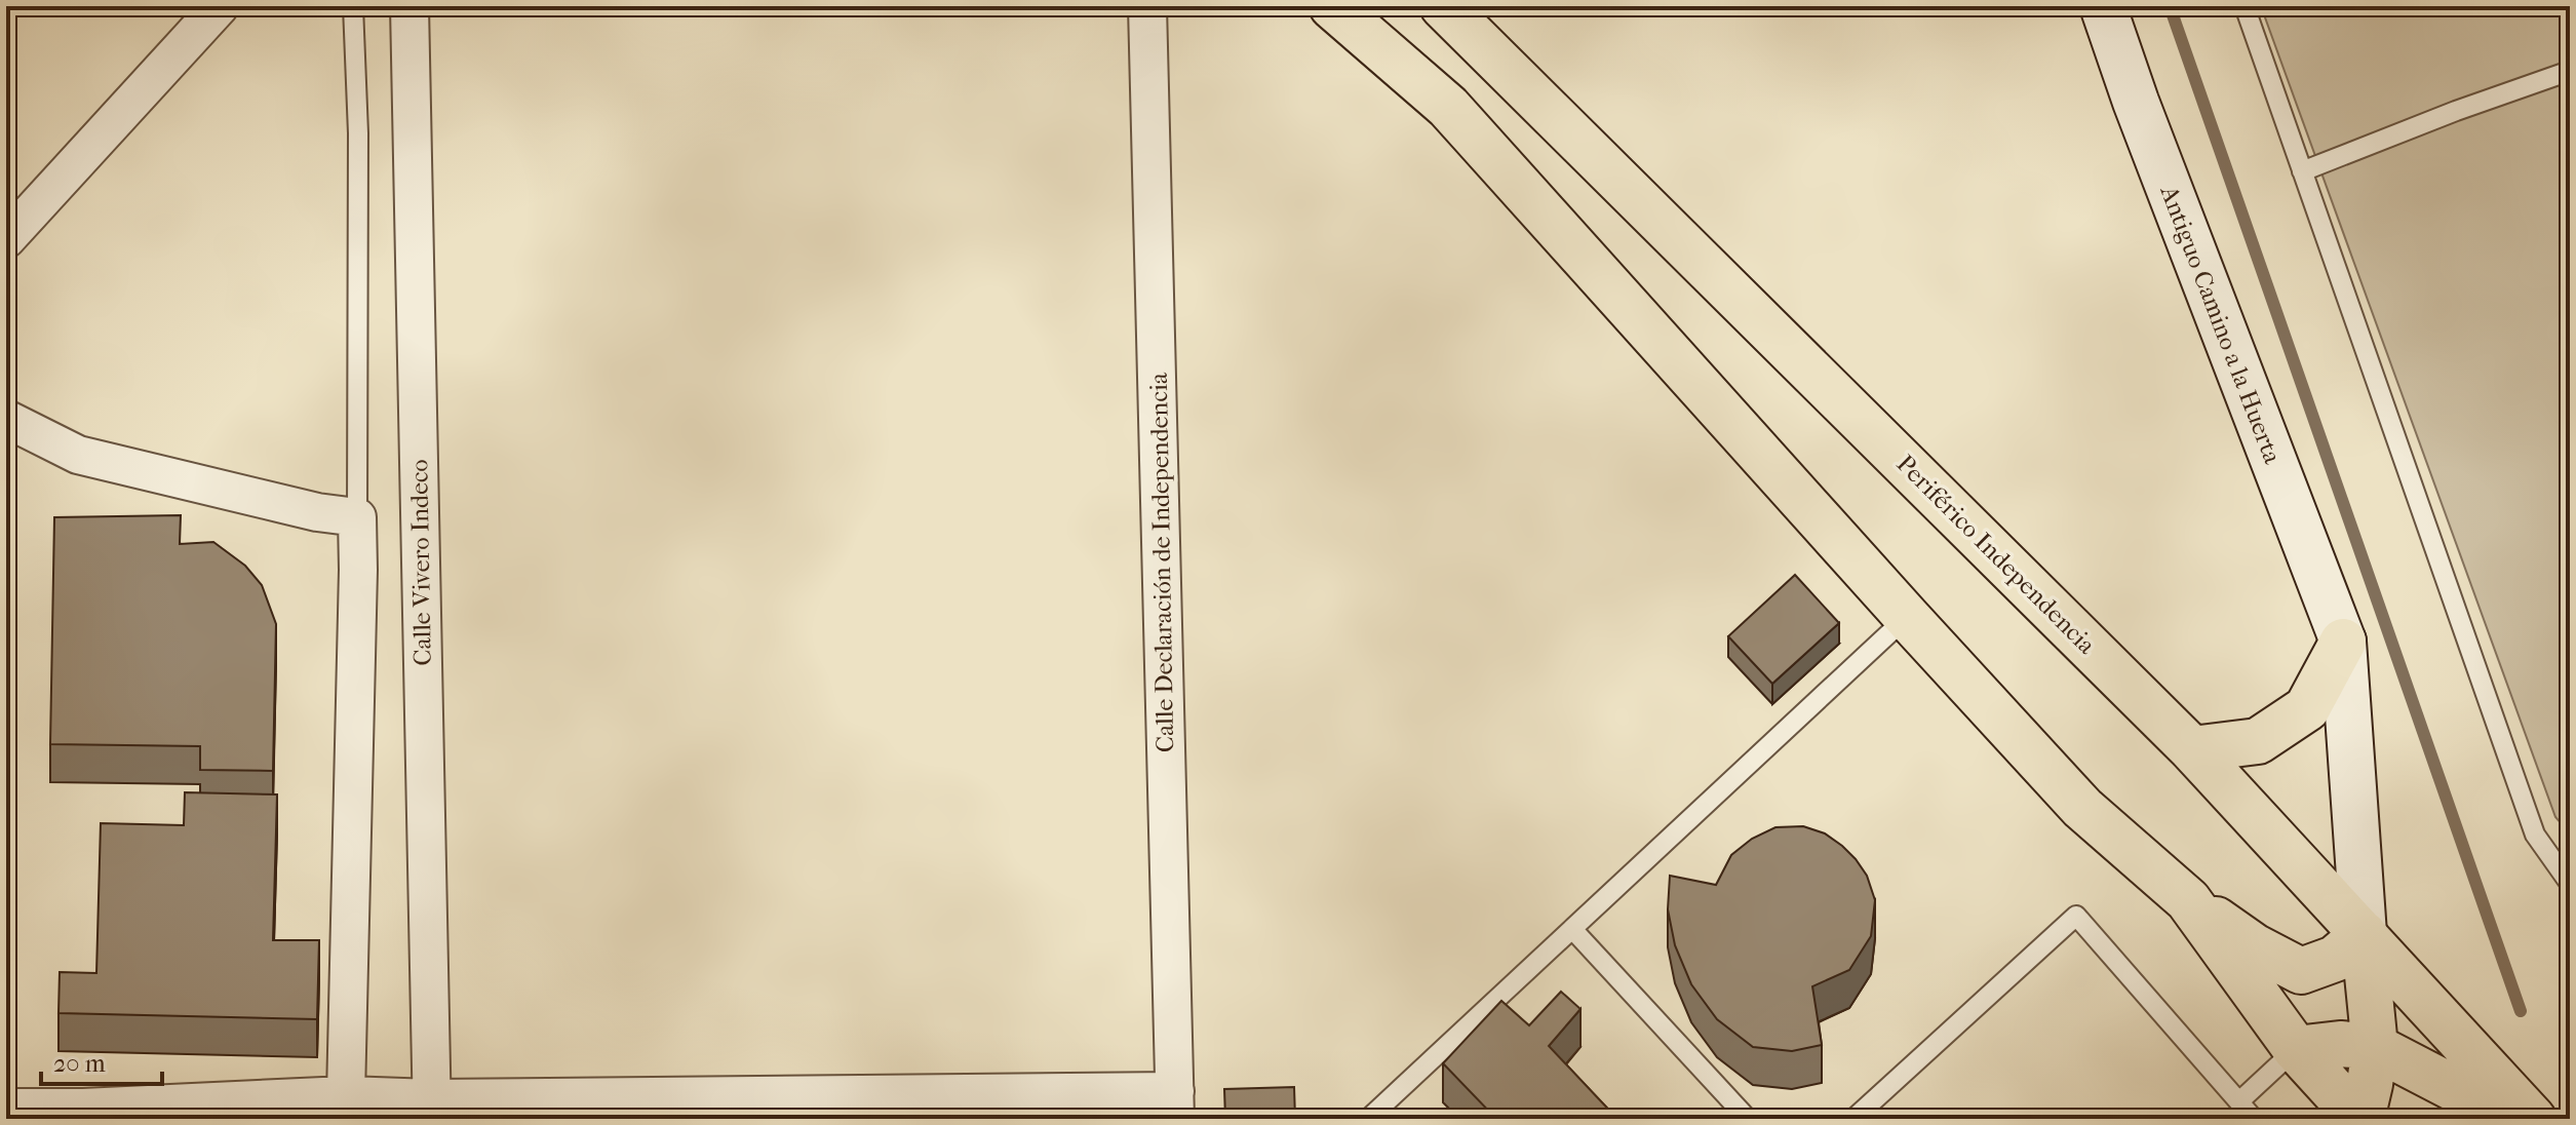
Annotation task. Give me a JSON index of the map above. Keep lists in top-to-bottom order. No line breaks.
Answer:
{"streets":{"highway":["Periférico Independencia"],"street":["Antiguo Camino a la Huerta","Calle Vivero Indeco","Calle Declaración de Independencia"]},"crossings":[["Antiguo Camino a la Huerta","Periférico Independencia"]],"scale_bar":"20 m"}
